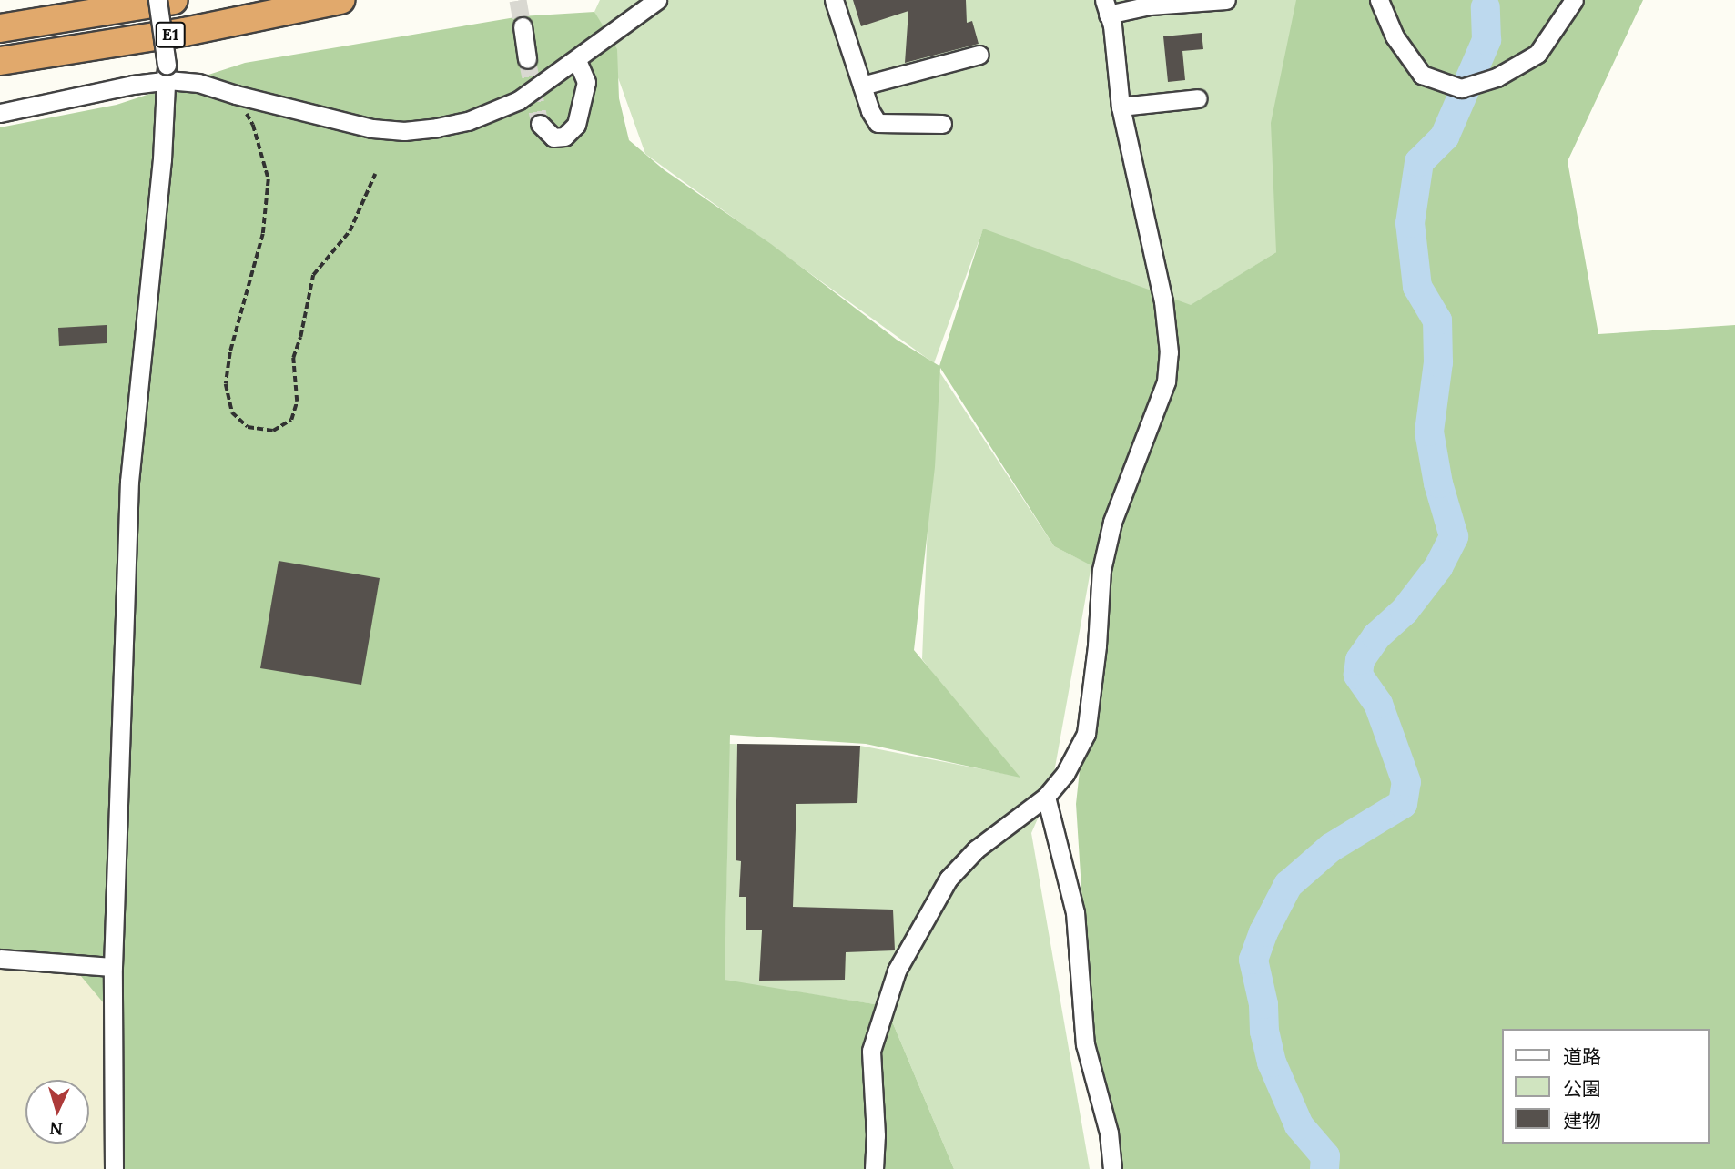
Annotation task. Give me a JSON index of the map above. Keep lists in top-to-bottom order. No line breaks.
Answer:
{"streets":{"highway":["E1"]},"legend":["道路","公園","建物"],"north":"bottom"}
